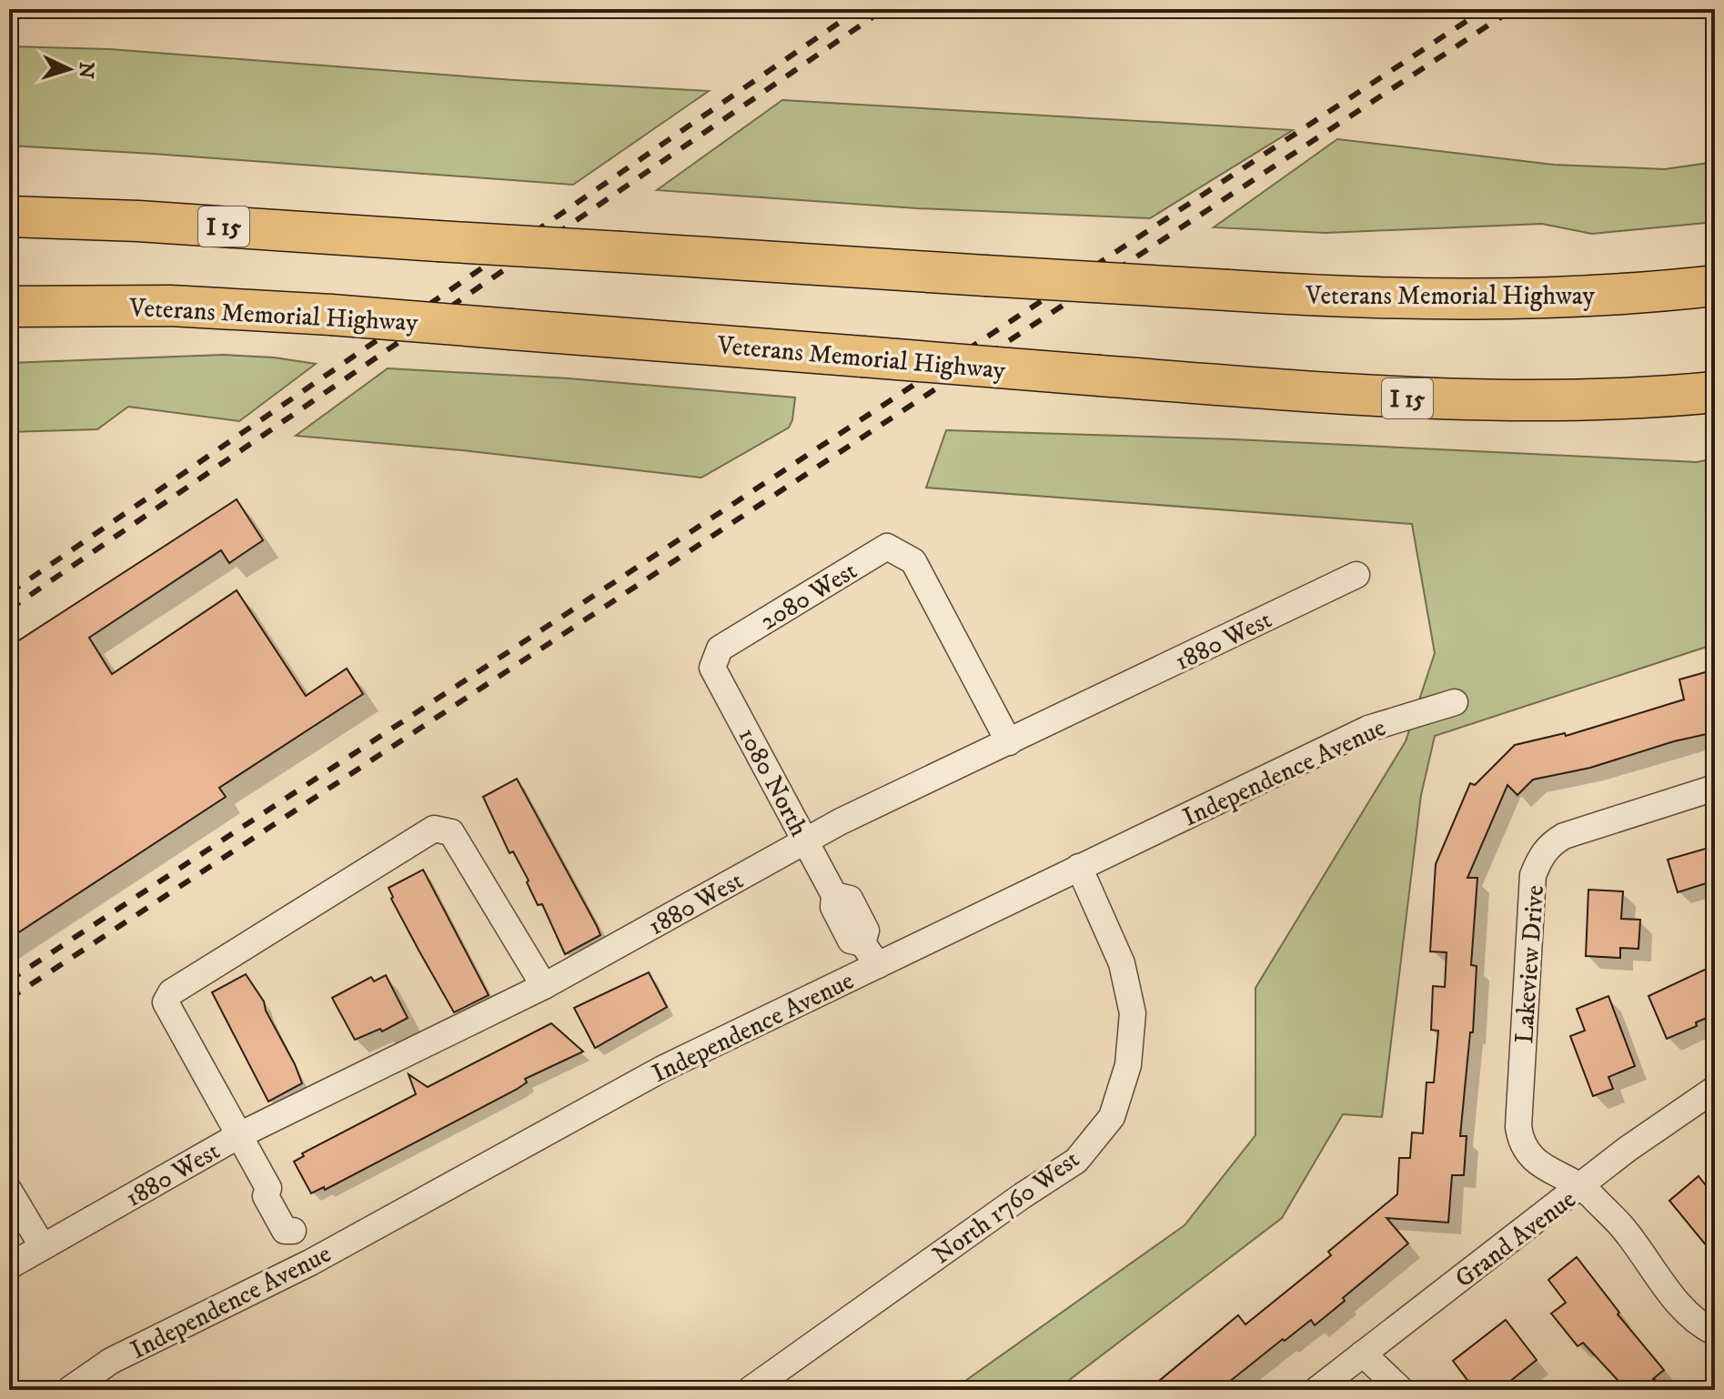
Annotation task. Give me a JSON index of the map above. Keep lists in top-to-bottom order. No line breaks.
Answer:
{"streets":{"highway":["I 15","Veterans Memorial Highway"],"street":["2080 West","1880 West","Independence Avenue","1080 North","Lakeview Drive","North 1760 West","Grand Avenue"]},"crossings":[["2080 West","1880 West"],["2080 West","1080 North"],["1880 West","1080 North"],["Independence Avenue","1080 North"],["Independence Avenue","North 1760 West"],["Lakeview Drive","Grand Avenue"]],"north":"right"}
